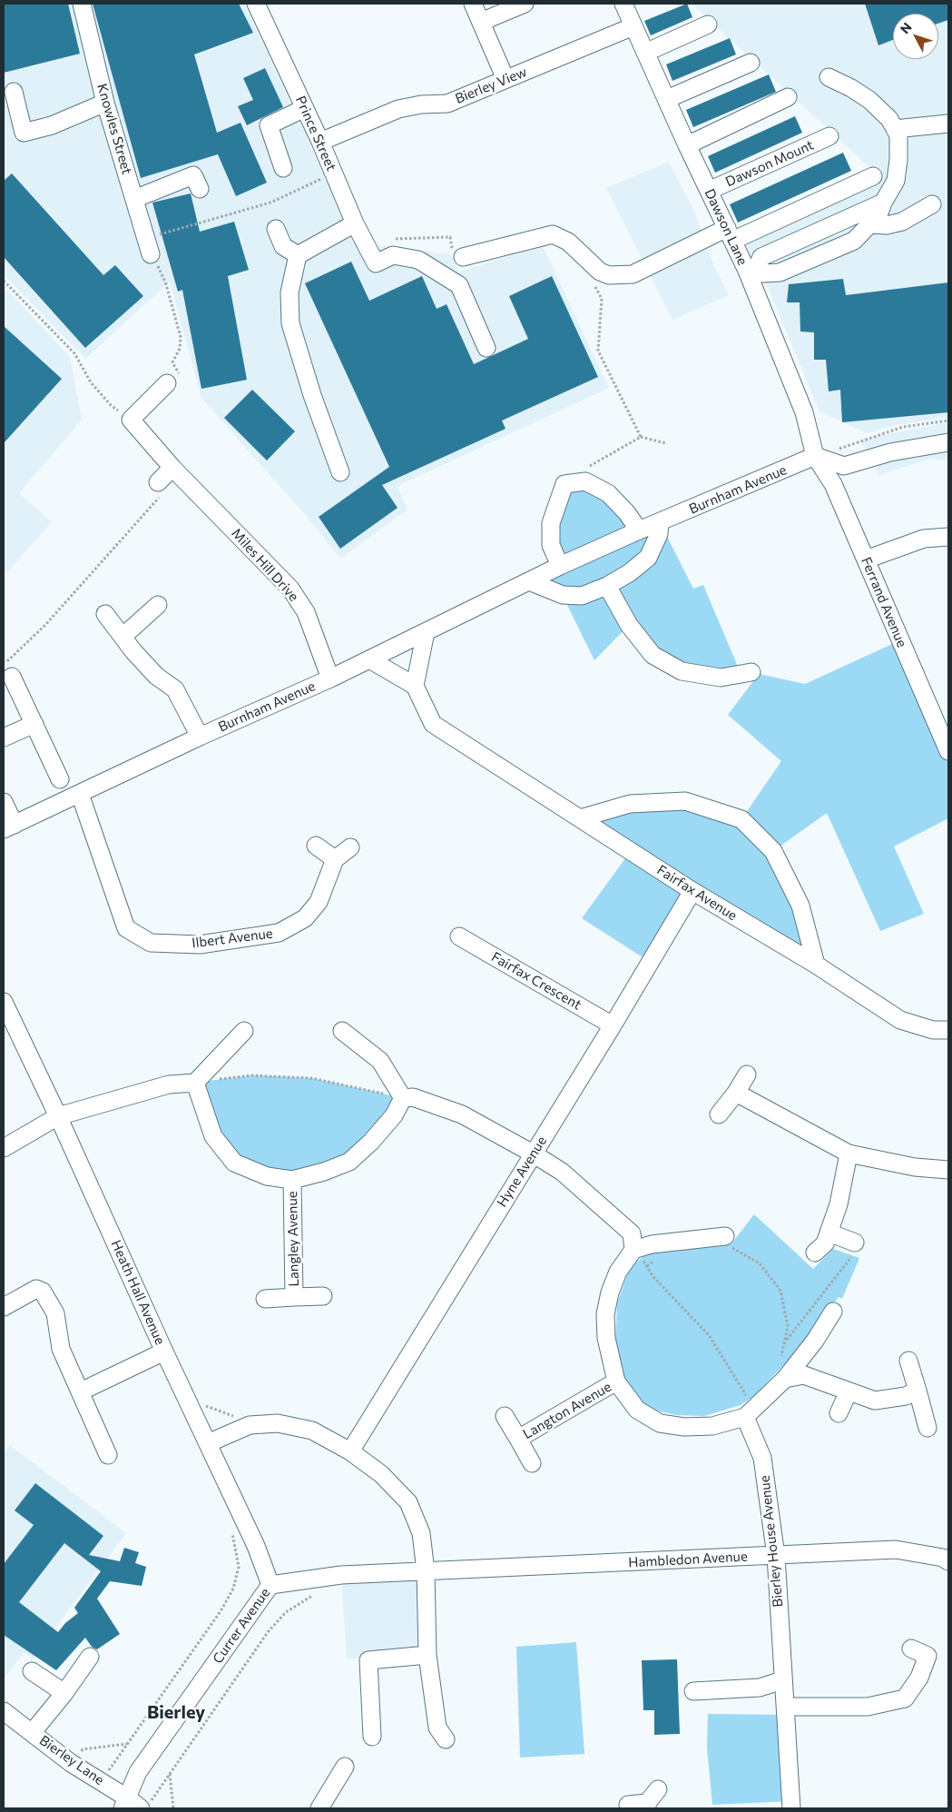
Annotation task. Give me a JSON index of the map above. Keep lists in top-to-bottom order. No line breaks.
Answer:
{"streets":{"street":["Bierley View","Knowles Street","Prince Street","Dawson Mount","Dawson Lane","Burnham Avenue","Miles Hill Drive","Ferrand Avenue","Fairfax Avenue","Ilbert Avenue","Fairfax Crescent","Hyne Avenue","Langley Avenue","Heath Hall Avenue","Langton Avenue","Bierley House Avenue","Hambledon Avenue","Currer Avenue","Bierley Lane"]},"crossings":[["Bierley View","Prince Street"],["Bierley View","Dawson Lane"],["Dawson Mount","Dawson Lane"],["Dawson Lane","Burnham Avenue"],["Dawson Lane","Ferrand Avenue"],["Burnham Avenue","Miles Hill Drive"],["Burnham Avenue","Ferrand Avenue"],["Burnham Avenue","Ilbert Avenue"],["Fairfax Avenue","Hyne Avenue"],["Fairfax Crescent","Hyne Avenue"],["Heath Hall Avenue","Currer Avenue"],["Bierley House Avenue","Hambledon Avenue"],["Hambledon Avenue","Currer Avenue"],["Currer Avenue","Bierley Lane"]],"districts":["Bierley"],"north":"top left"}
